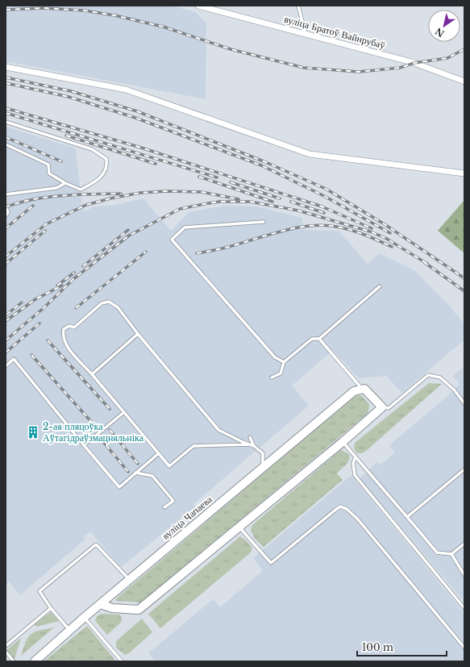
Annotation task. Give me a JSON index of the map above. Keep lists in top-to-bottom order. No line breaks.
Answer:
{"streets":{"street":["вуліца Братоў Вайнрубаў","вуліца Чапаева"]},"places":{"building":["2-ая пляцоўка Аўтагідраўзмацняльніка"]},"scale_bar":"100 m","north":"bottom left"}
